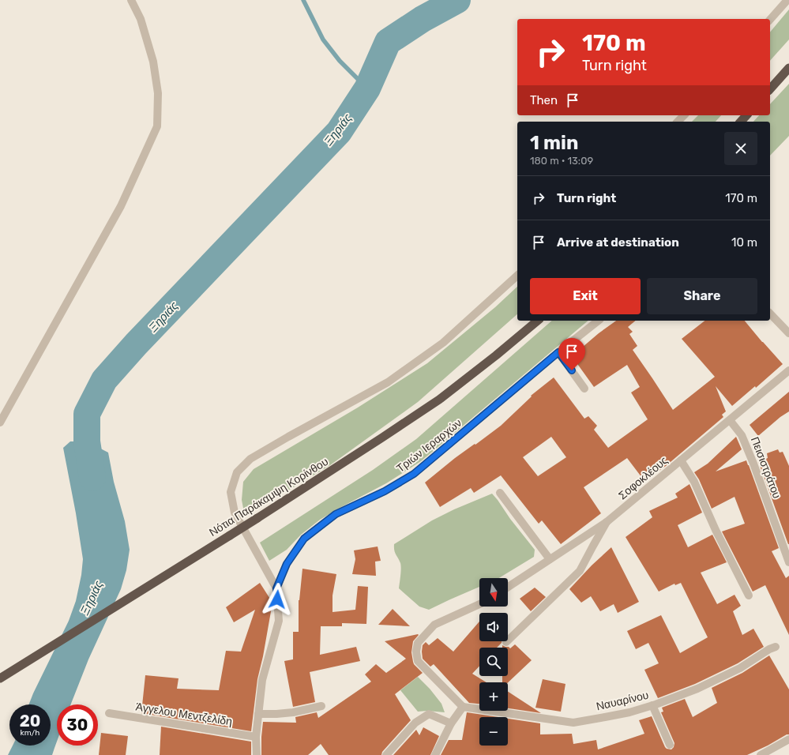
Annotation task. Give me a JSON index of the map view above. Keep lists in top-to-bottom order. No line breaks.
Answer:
{"streets":{"highway":["Νότια Παράκαμψη Κορίνθου"],"street":["Τριών Ιεραρχών","Πεισιστράτου","Σοφοκλέους","Ναυαρίνου","Άγγελου Μεντζελίδη"]},"crossings":[["Τριών Ιεραρχών","Άγγελου Μεντζελίδη"],["Πεισιστράτου","Σοφοκλέους"]],"water":["Ξηριάς"],"north":"bottom","page":{"turn":["170 m","Turn right"],"then":"Then","heading":["1 min","180 m · 13:09"],"list":[{"name":"Turn right","value":"170 m"},{"name":"Arrive at destination","value":"10 m"}],"buttons":["Exit","Share"],"map_buttons":["+","−"],"speed":"20 km/h","limit":"30"}}
